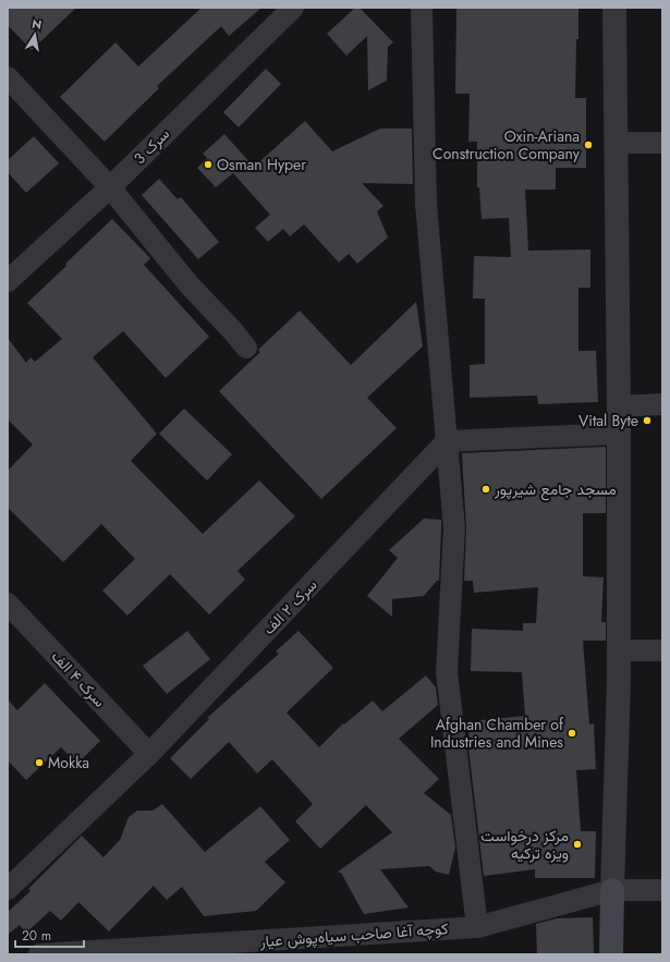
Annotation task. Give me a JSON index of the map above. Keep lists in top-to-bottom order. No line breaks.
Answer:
{"streets":{"street":["سرک 3","سرک ۲ الف","سرک ۴ الف","کوچه آغا صاحب سیاه‌پوش عیار"]},"crossings":[["سرک ۲ الف","سرک ۴ الف"]],"places":["Oxin-Ariana Construction Company","Osman Hyper","Vital Byte","مسجد جامع شیرپور","Afghan Chamber of Industries and Mines","Mokka","مرکز درخواست ویزه ترکیه"],"scale_bar":"20 m","north":"top"}
